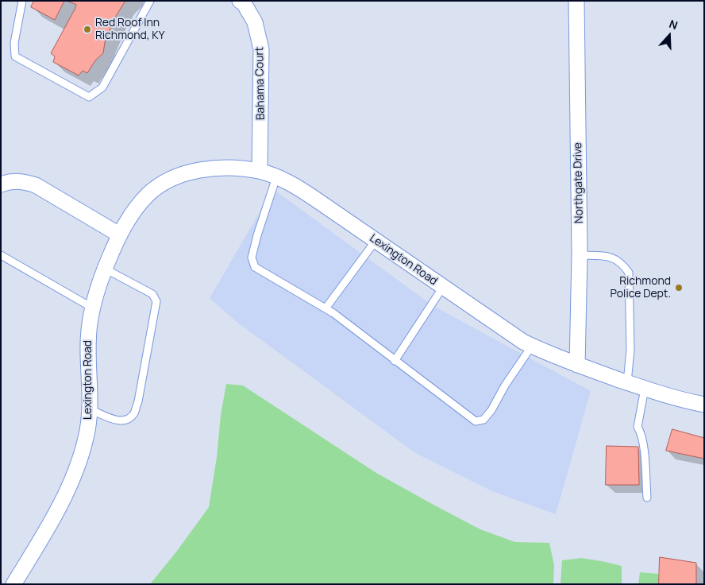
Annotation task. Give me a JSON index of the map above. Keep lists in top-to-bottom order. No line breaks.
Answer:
{"streets":{"street":["Bahama Court","Northgate Drive","Lexington Road"]},"crossings":[["Bahama Court","Lexington Road"],["Northgate Drive","Lexington Road"]],"places":["Red Roof Inn Richmond, KY","Richmond Police Dept."],"north":"top"}
